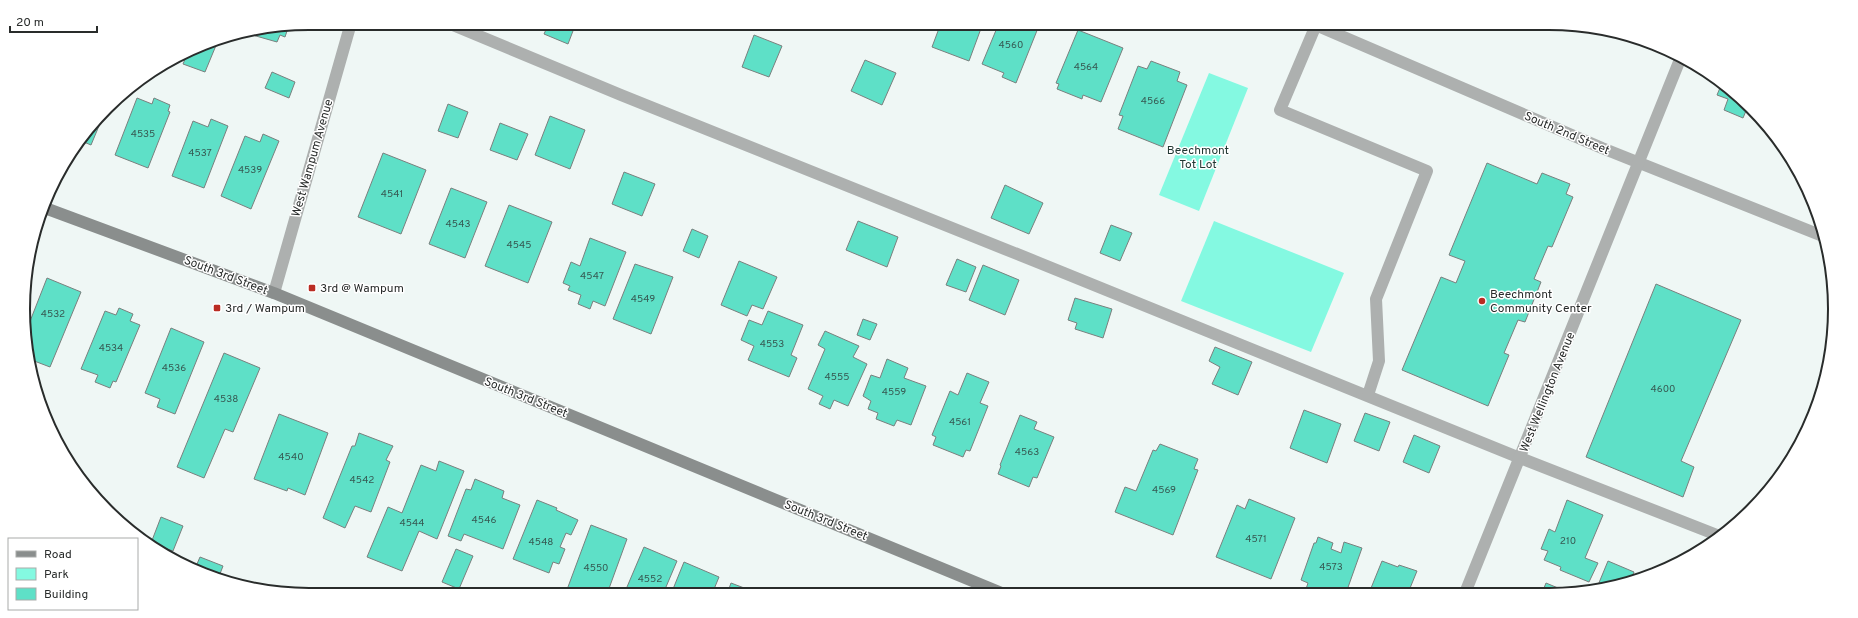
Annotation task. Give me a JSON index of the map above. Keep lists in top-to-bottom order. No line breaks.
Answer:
{"streets":{"main road":["South 3rd Street"],"street":["South 2nd Street","West Wampum Avenue","West Wellington Avenue"]},"crossings":[["South 2nd Street","West Wellington Avenue"],["West Wampum Avenue","South 3rd Street"]],"parks":["Beechmont Tot Lot"],"places":{"transit":["3rd @ Wampum","3rd / Wampum"],"other":["Beechmont Community Center"]},"house_numbers":["4560","4564","4566","4535","4537","4539","4541","4543","4545","4547","4549","4532","4553","4534","4536","4555","4600","4559","4538","4561","4563","4540","4542","4569","4546","4544","4571","210","4548","4573","4550","4552"],"legend":["Road","Park","Building"],"scale_bar":"20 m"}
